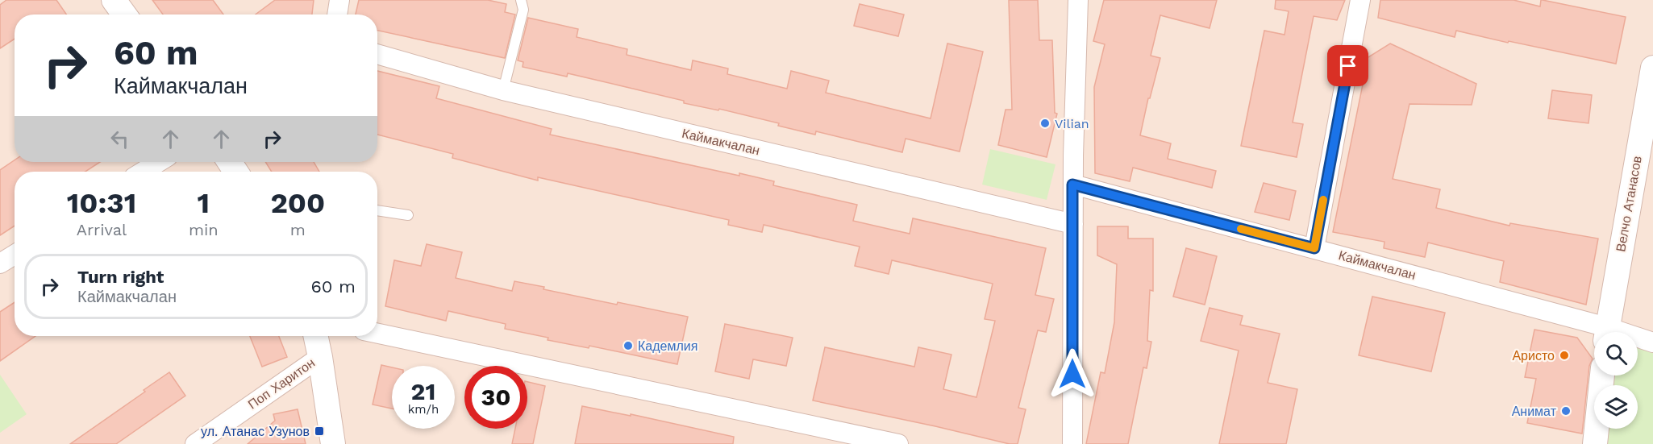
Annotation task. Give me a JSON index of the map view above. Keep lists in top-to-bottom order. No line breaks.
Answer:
{"streets":{"street":["Каймакчалан","Велчо Атанасов","Поп Харитон"]},"places":{"other":["Vilian","Кадемлия","Аристо","Анимат"],"transit":["ул. Атанас Узунов"]},"page":{"turn":["60 m","Каймакчалан"],"eta":["10:31","Arrival","1","min","200","m"],"list":[{"name":"Turn right","note":"Каймакчалан","value":"60 m"}],"speed":"21 km/h","limit":"30"}}
